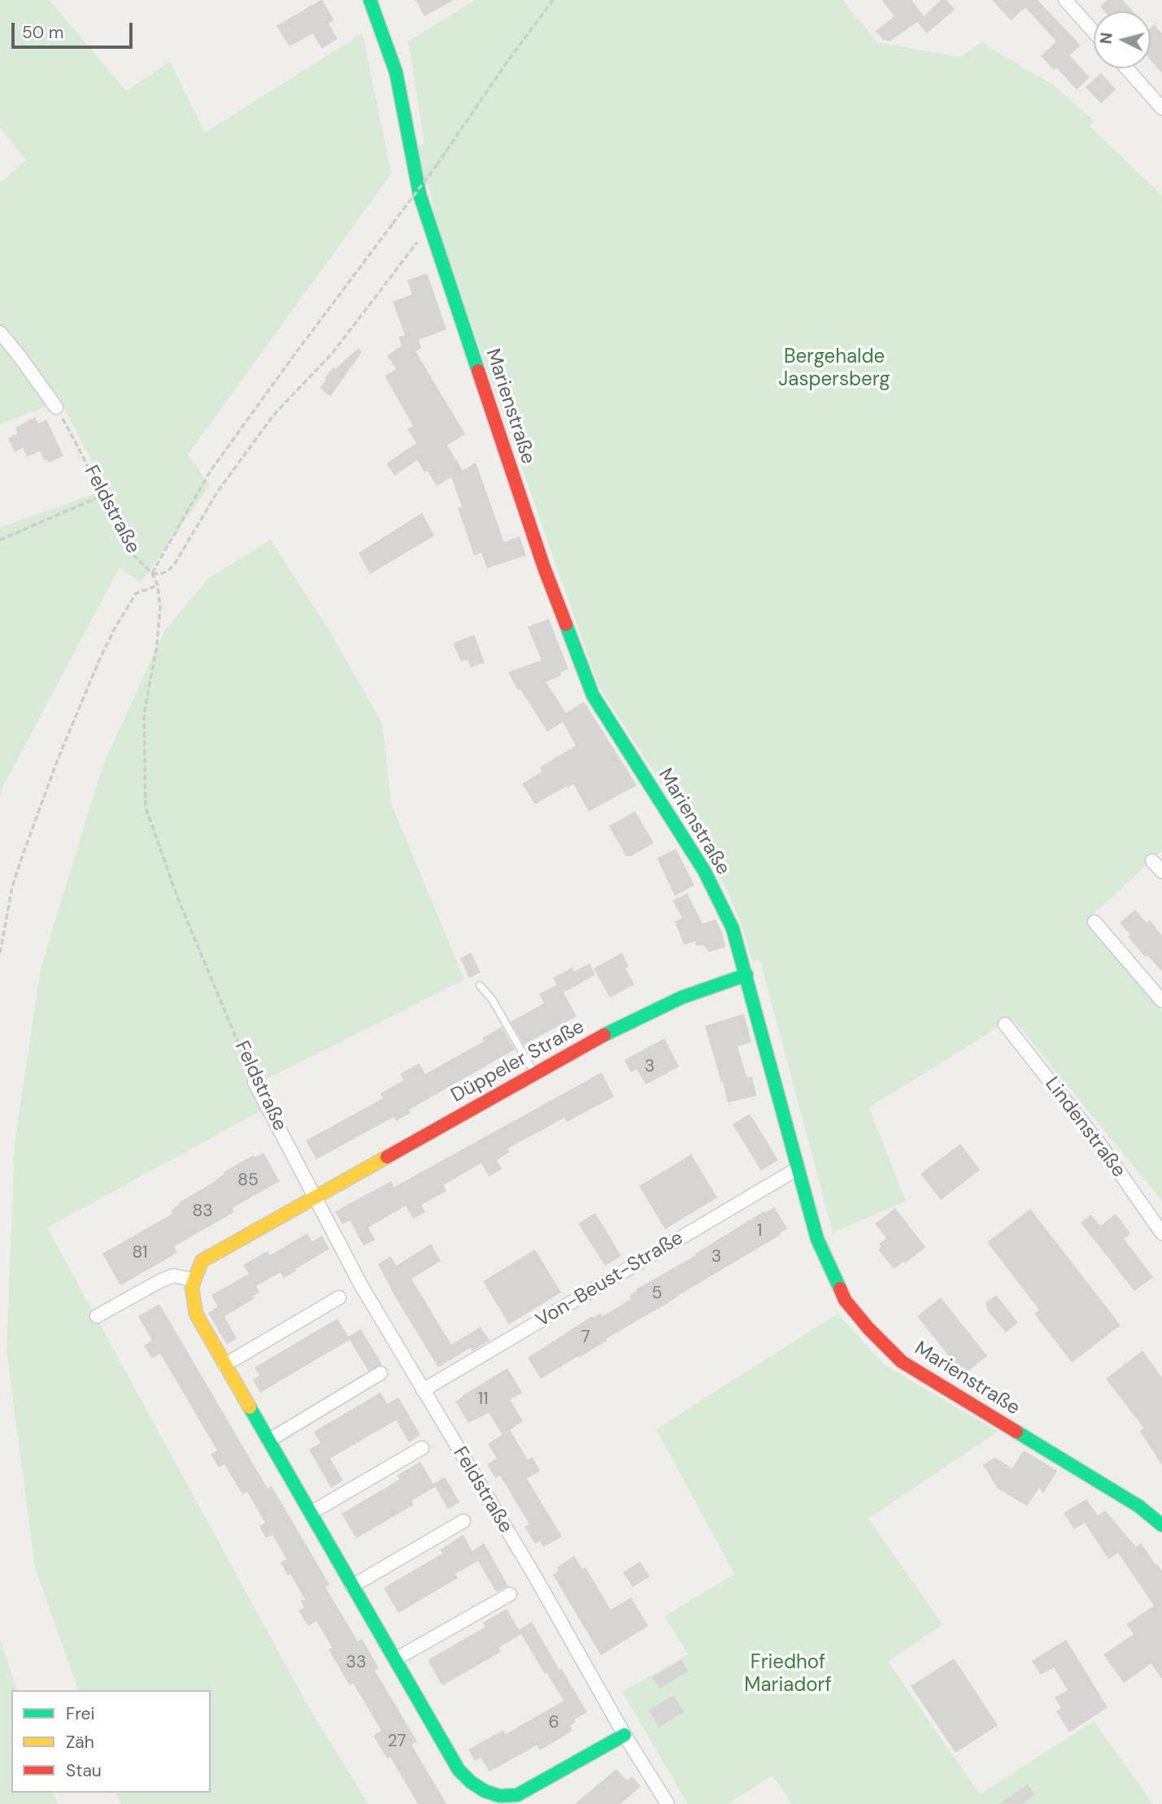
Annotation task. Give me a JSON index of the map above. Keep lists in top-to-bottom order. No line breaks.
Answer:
{"streets":{"street":["Marienstraße","Feldstraße","Düppeler Straße","Lindenstraße","Von-Beust-Straße"]},"crossings":[["Marienstraße","Düppeler Straße"],["Marienstraße","Von-Beust-Straße"],["Feldstraße","Düppeler Straße"],["Feldstraße","Von-Beust-Straße"]],"parks":["Bergehalde Jaspersberg","Friedhof Mariadorf"],"house_numbers":["3","85","83","1","81","3","5","7","11","33","6","27"],"legend":["Frei","Zäh","Stau"],"scale_bar":"50 m","north":"left"}
